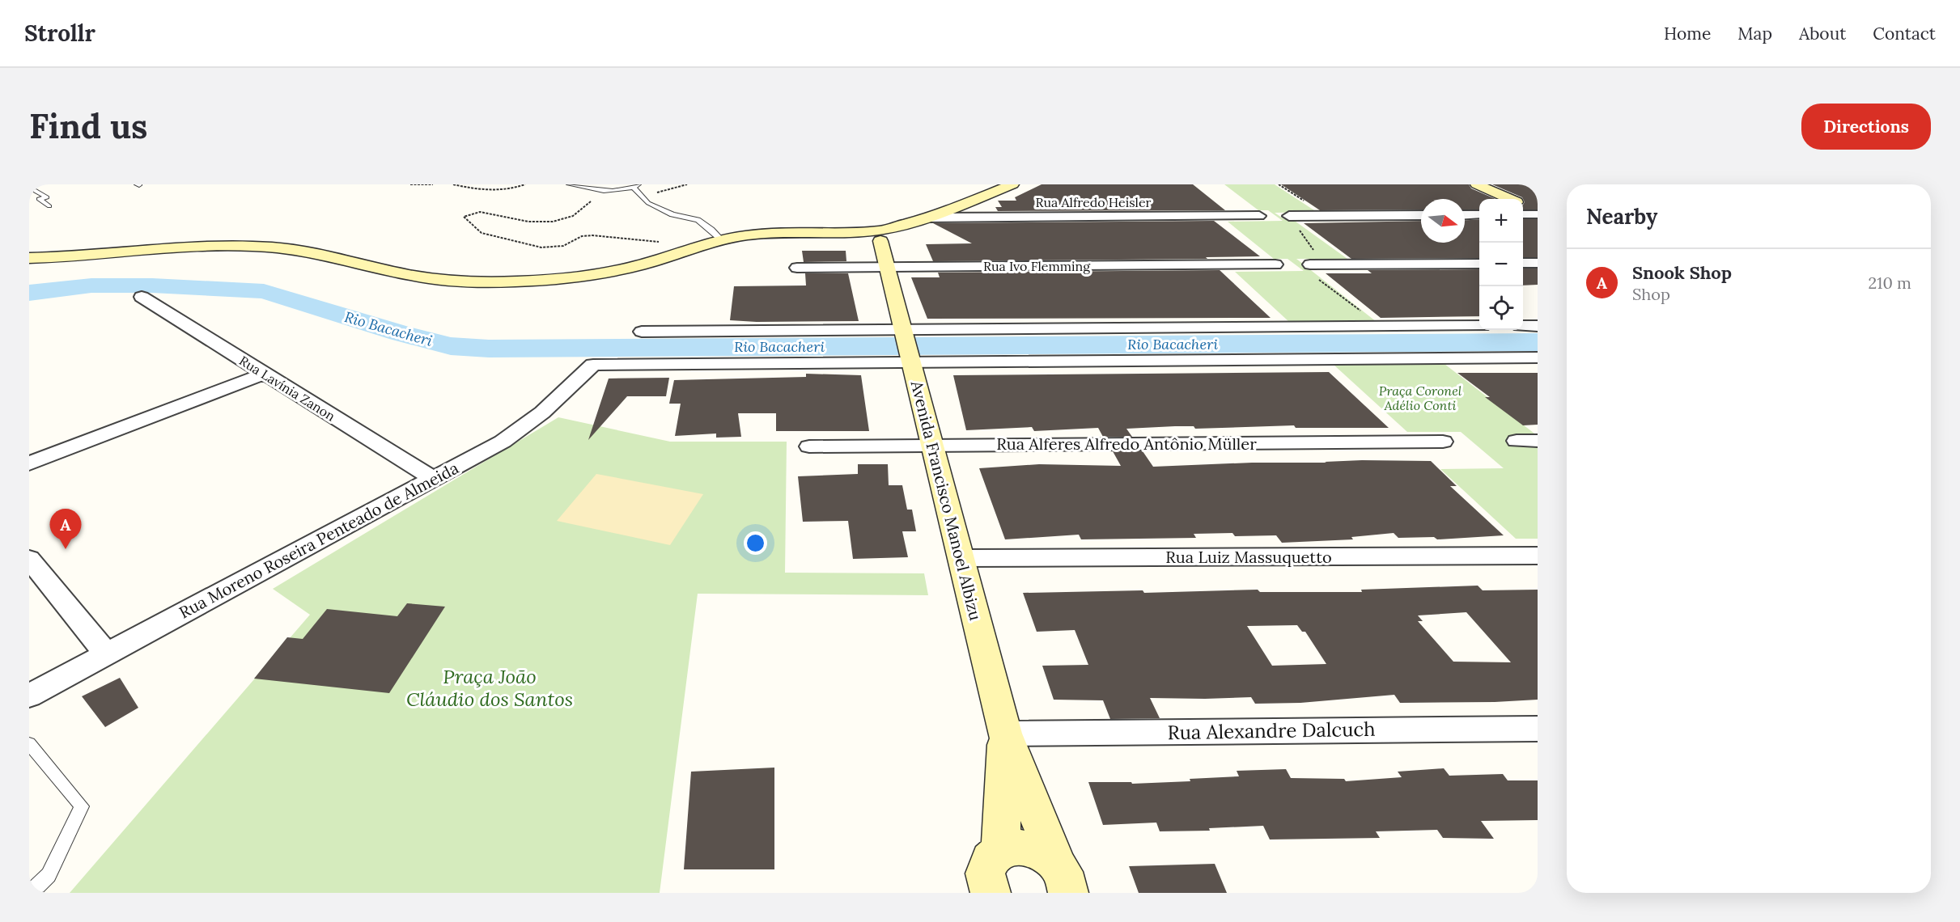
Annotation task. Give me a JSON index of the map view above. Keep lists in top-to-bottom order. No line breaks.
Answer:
{"streets":{"street":["Rua Alfredo Heisler","Rua Ivo Flemming","Rua Lavínia Zanon","Rua Alferes Alfredo Antônio Müller","Avenida Francisco Manoel Albizu","Rua Moreno Roseira Penteado de Almeida","Rua Luiz Massuquetto","Rua Alexandre Dalcuch"]},"crossings":[["Rua Ivo Flemming","Avenida Francisco Manoel Albizu"],["Rua Lavínia Zanon","Rua Moreno Roseira Penteado de Almeida"],["Rua Alferes Alfredo Antônio Müller","Avenida Francisco Manoel Albizu"],["Avenida Francisco Manoel Albizu","Rua Moreno Roseira Penteado de Almeida"],["Avenida Francisco Manoel Albizu","Rua Luiz Massuquetto"],["Avenida Francisco Manoel Albizu","Rua Alexandre Dalcuch"]],"water":["Rio Bacacheri"],"parks":["Praça Coronel Adélio Conti","Praça João Cláudio dos Santos"],"north":"right","page":{"header":"Strollr","nav":["Home","Map","About","Contact"],"buttons":"Directions","title":"Find us","heading":"Nearby","map_buttons":["+","−"],"list":[{"mark":"A","name":"Snook Shop","note":"Shop","value":"210 m"}],"pins":"A"}}
